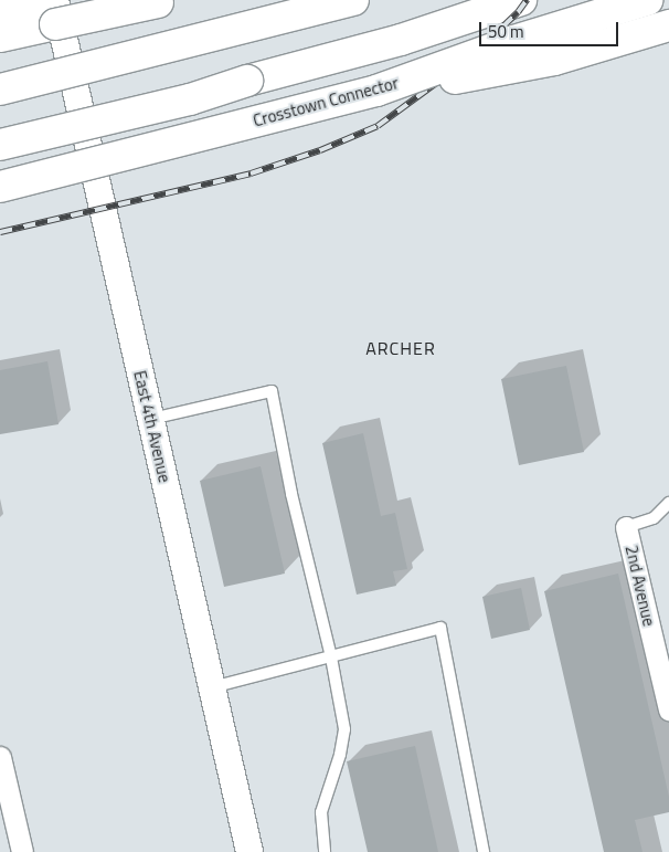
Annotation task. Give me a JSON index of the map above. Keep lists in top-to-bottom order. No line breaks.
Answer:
{"streets":{"highway":["Crosstown Connector"],"street":["East 4th Avenue","2nd Avenue"]},"districts":["ARCHER"],"scale_bar":"50 m"}
